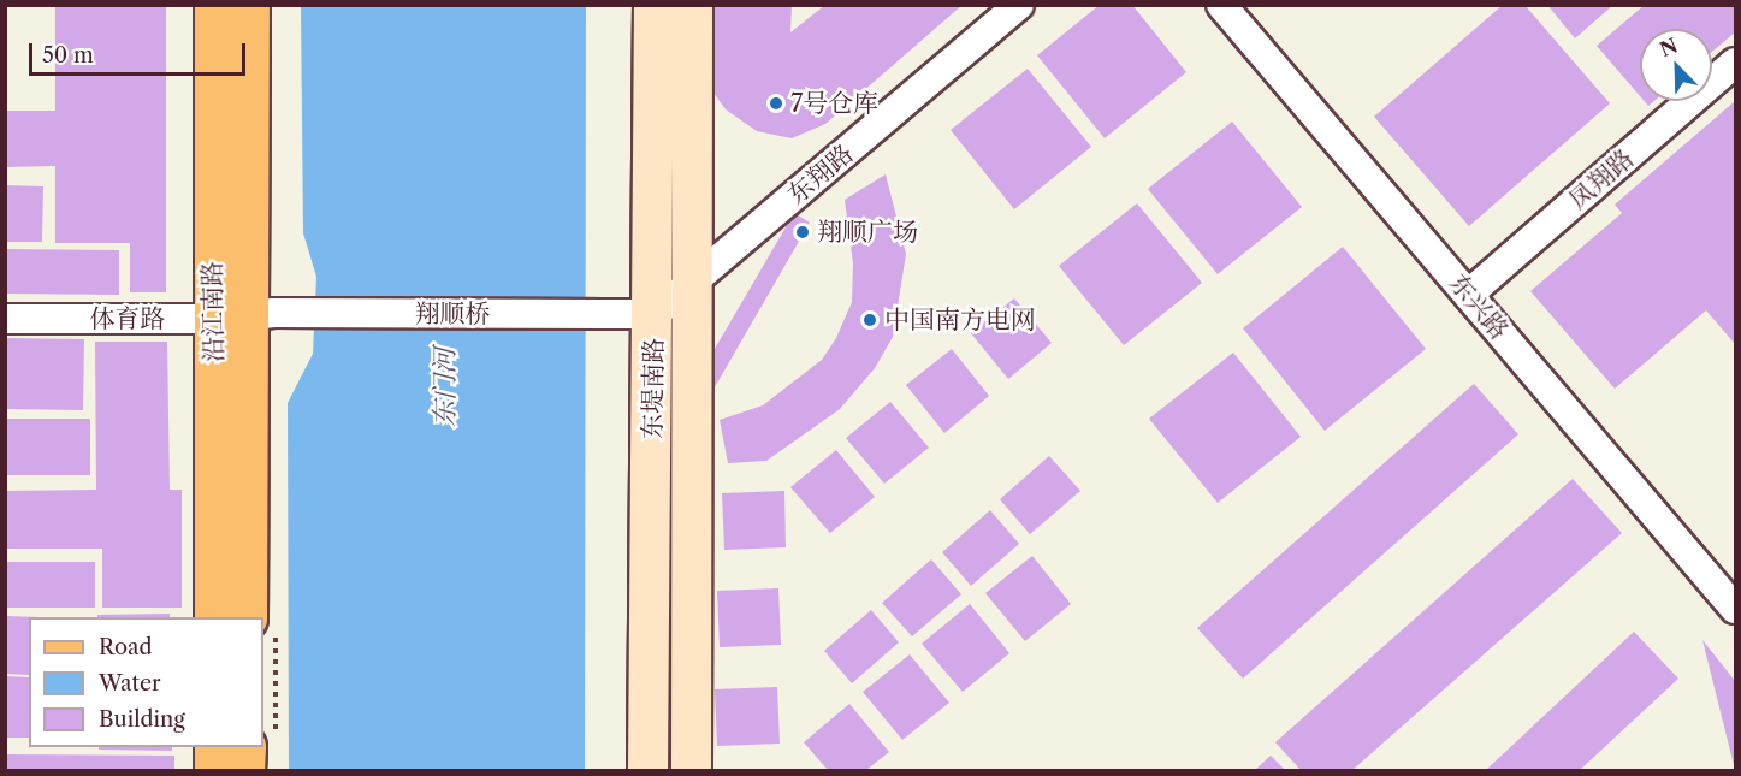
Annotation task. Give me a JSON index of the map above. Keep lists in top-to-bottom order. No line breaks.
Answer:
{"streets":{"main road":["沿江南路","东堤南路"],"street":["东翔路","凤翔路","东兴路","翔顺桥","体育路"]},"crossings":[["东翔路","翔顺桥"],["东翔路","东堤南路"],["凤翔路","东兴路"],["沿江南路","翔顺桥"],["沿江南路","体育路"],["翔顺桥","体育路"],["翔顺桥","东堤南路"]],"water":["东门河"],"places":["7号仓库","翔顺广场","中国南方电网"],"legend":["Road","Water","Building"],"scale_bar":"50 m","north":"top left"}
